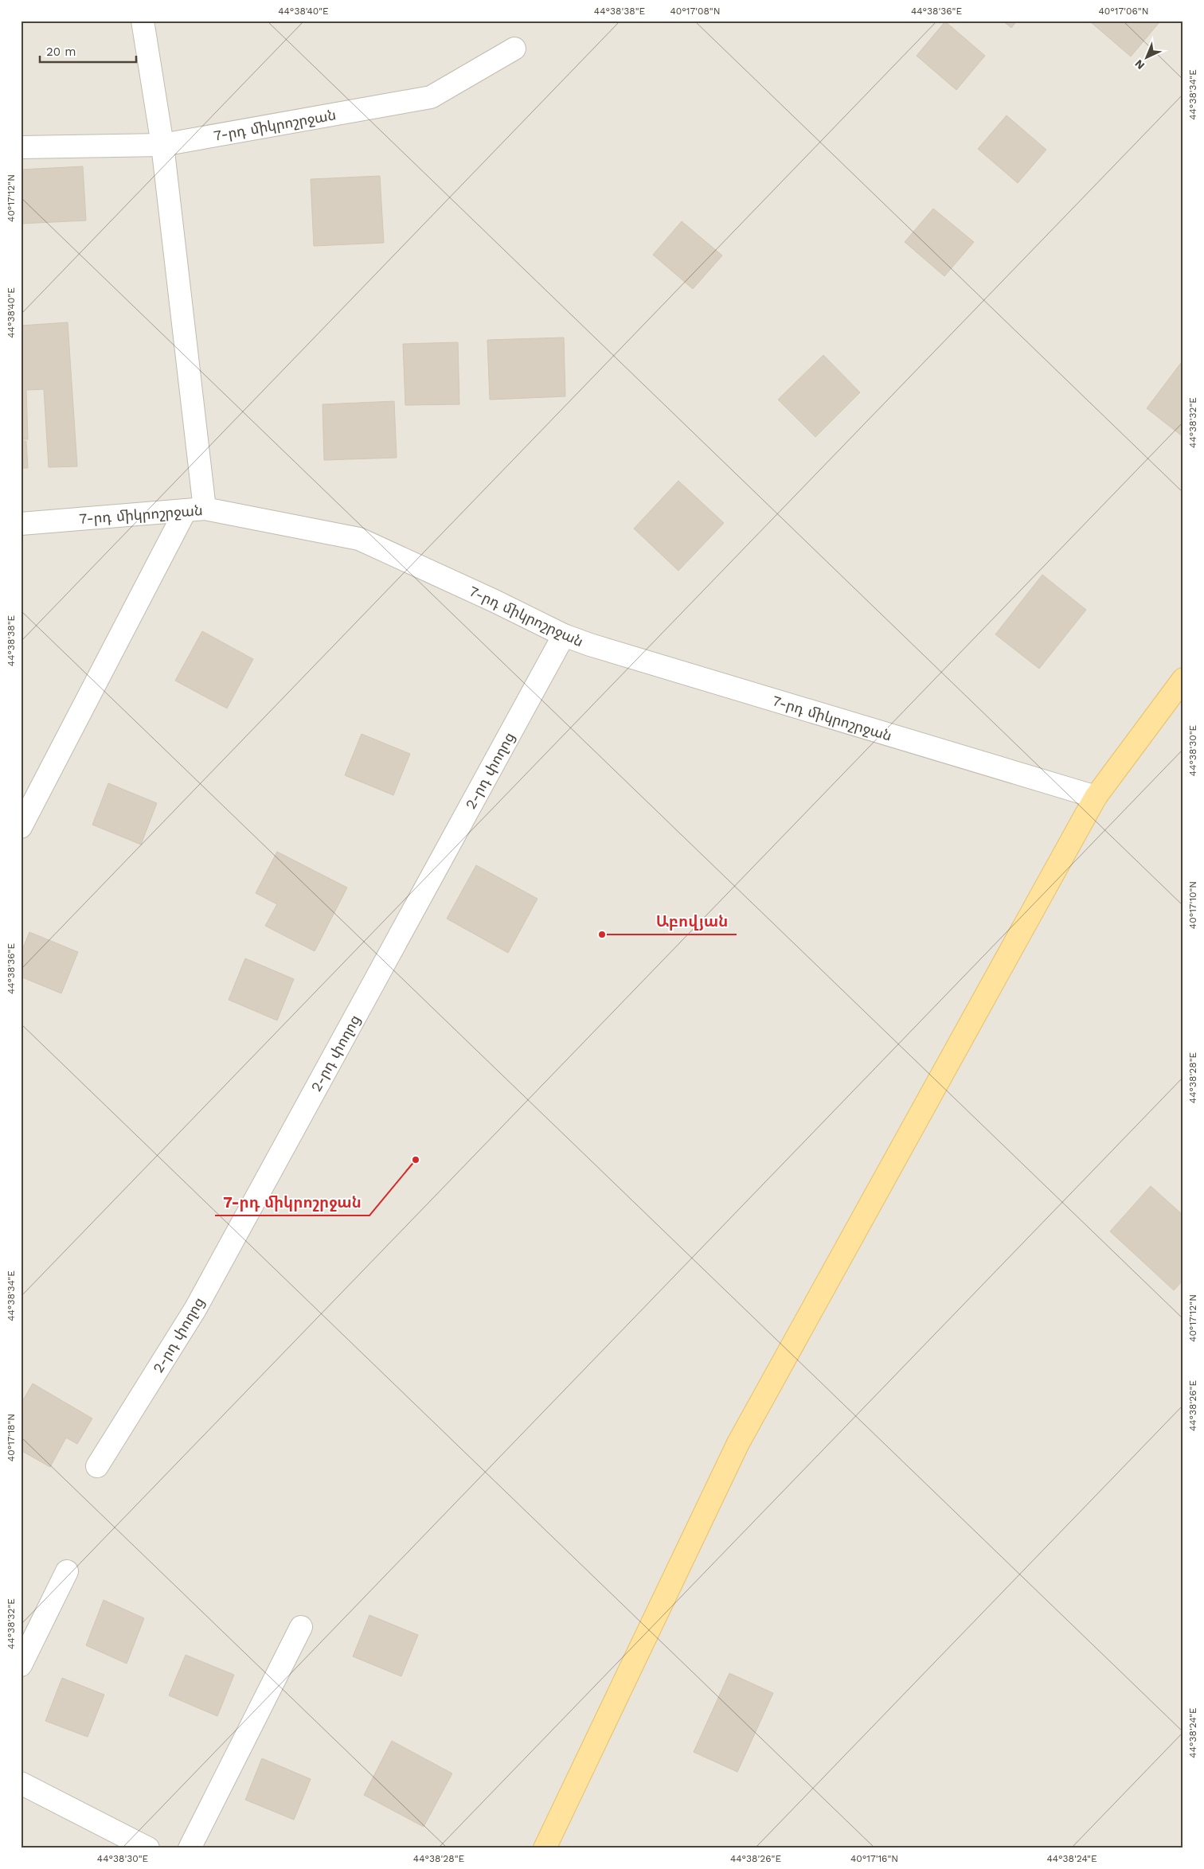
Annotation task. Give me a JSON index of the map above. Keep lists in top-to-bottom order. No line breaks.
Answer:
{"streets":{"street":["7-րդ միկրոշրջան","2-րդ փողոց"]},"crossings":[["7-րդ միկրոշրջան","2-րդ փողոց"]],"places":["Աբովյան","7-րդ միկրոշրջան"],"scale_bar":"20 m","north":"bottom left","coordinates":["44°38'40\"E","44°38'38\"E","40°17'08\"N","44°38'36\"E","40°17'06\"N","44°38'34\"E","40°17'12\"N","44°38'32\"E","44°38'30\"E","40°17'10\"N","44°38'28\"E","44°38'26\"E","40°17'18\"N","44°38'24\"E","40°17'16\"N"]}
